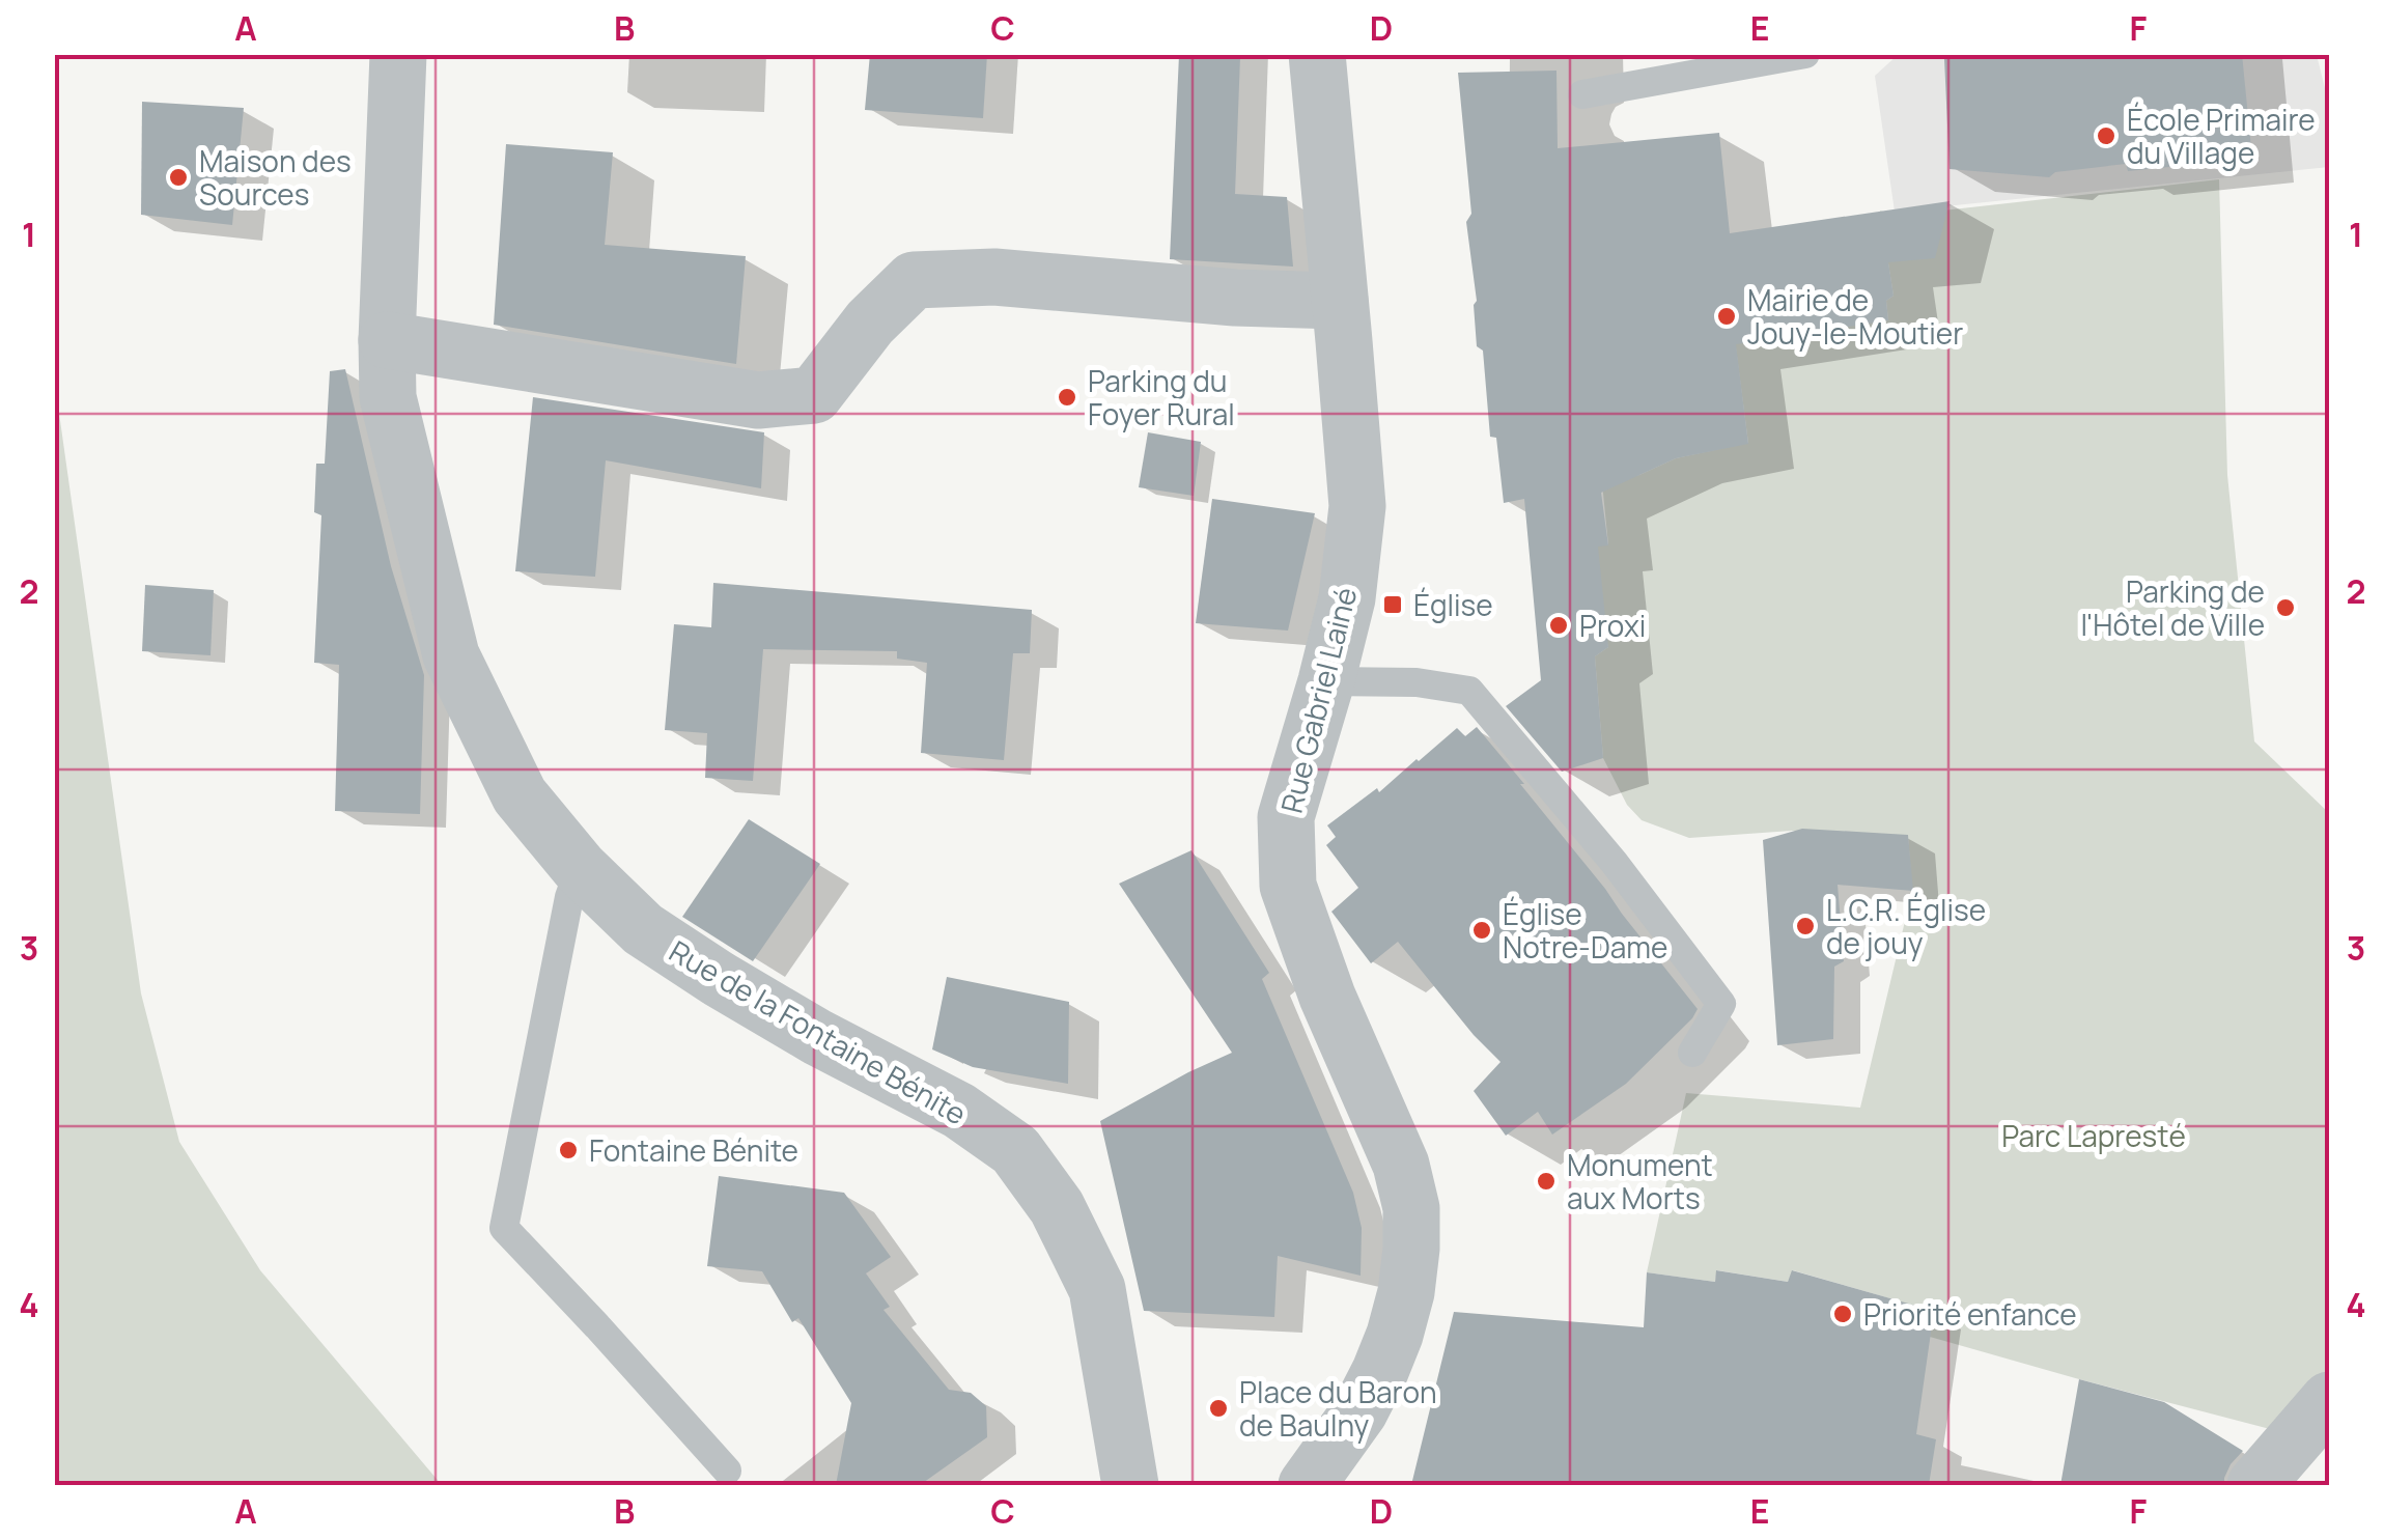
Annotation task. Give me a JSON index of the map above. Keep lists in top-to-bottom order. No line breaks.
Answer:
{"streets":{"street":["Rue Gabriel Lainé","Rue de la Fontaine Bénite"]},"parks":["Parc Lapresté"],"places":{"other":["École Primaire du Village","Maison des Sources","Mairie de Jouy-le-Moutier","Parking du Foyer Rural","Parking de l'Hôtel de Ville","Proxi","L.C.R. Église de jouy","Église Notre-Dame","Fontaine Bénite","Monument aux Morts","Priorité enfance","Place du Baron de Baulny"],"transit":["Église"]},"grid":{"columns":["A","B","C","D","E","F"],"rows":["1","2","3","4"]}}
